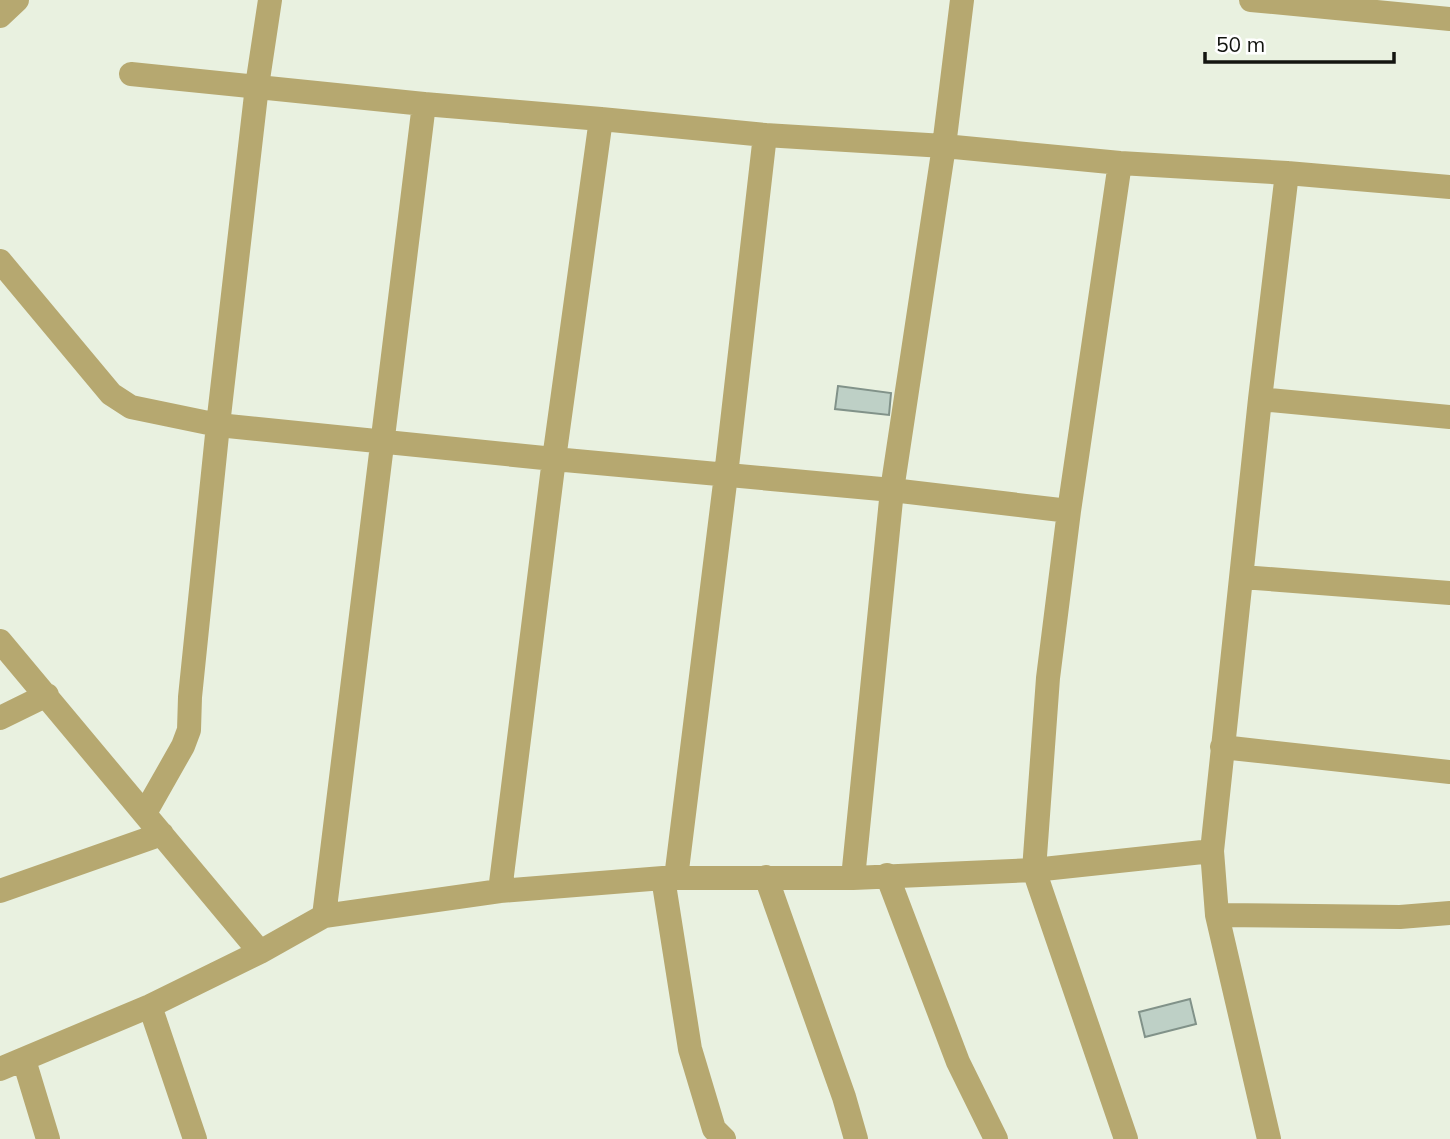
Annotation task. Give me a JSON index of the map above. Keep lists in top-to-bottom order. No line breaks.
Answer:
{"scale_bar":"50 m"}
